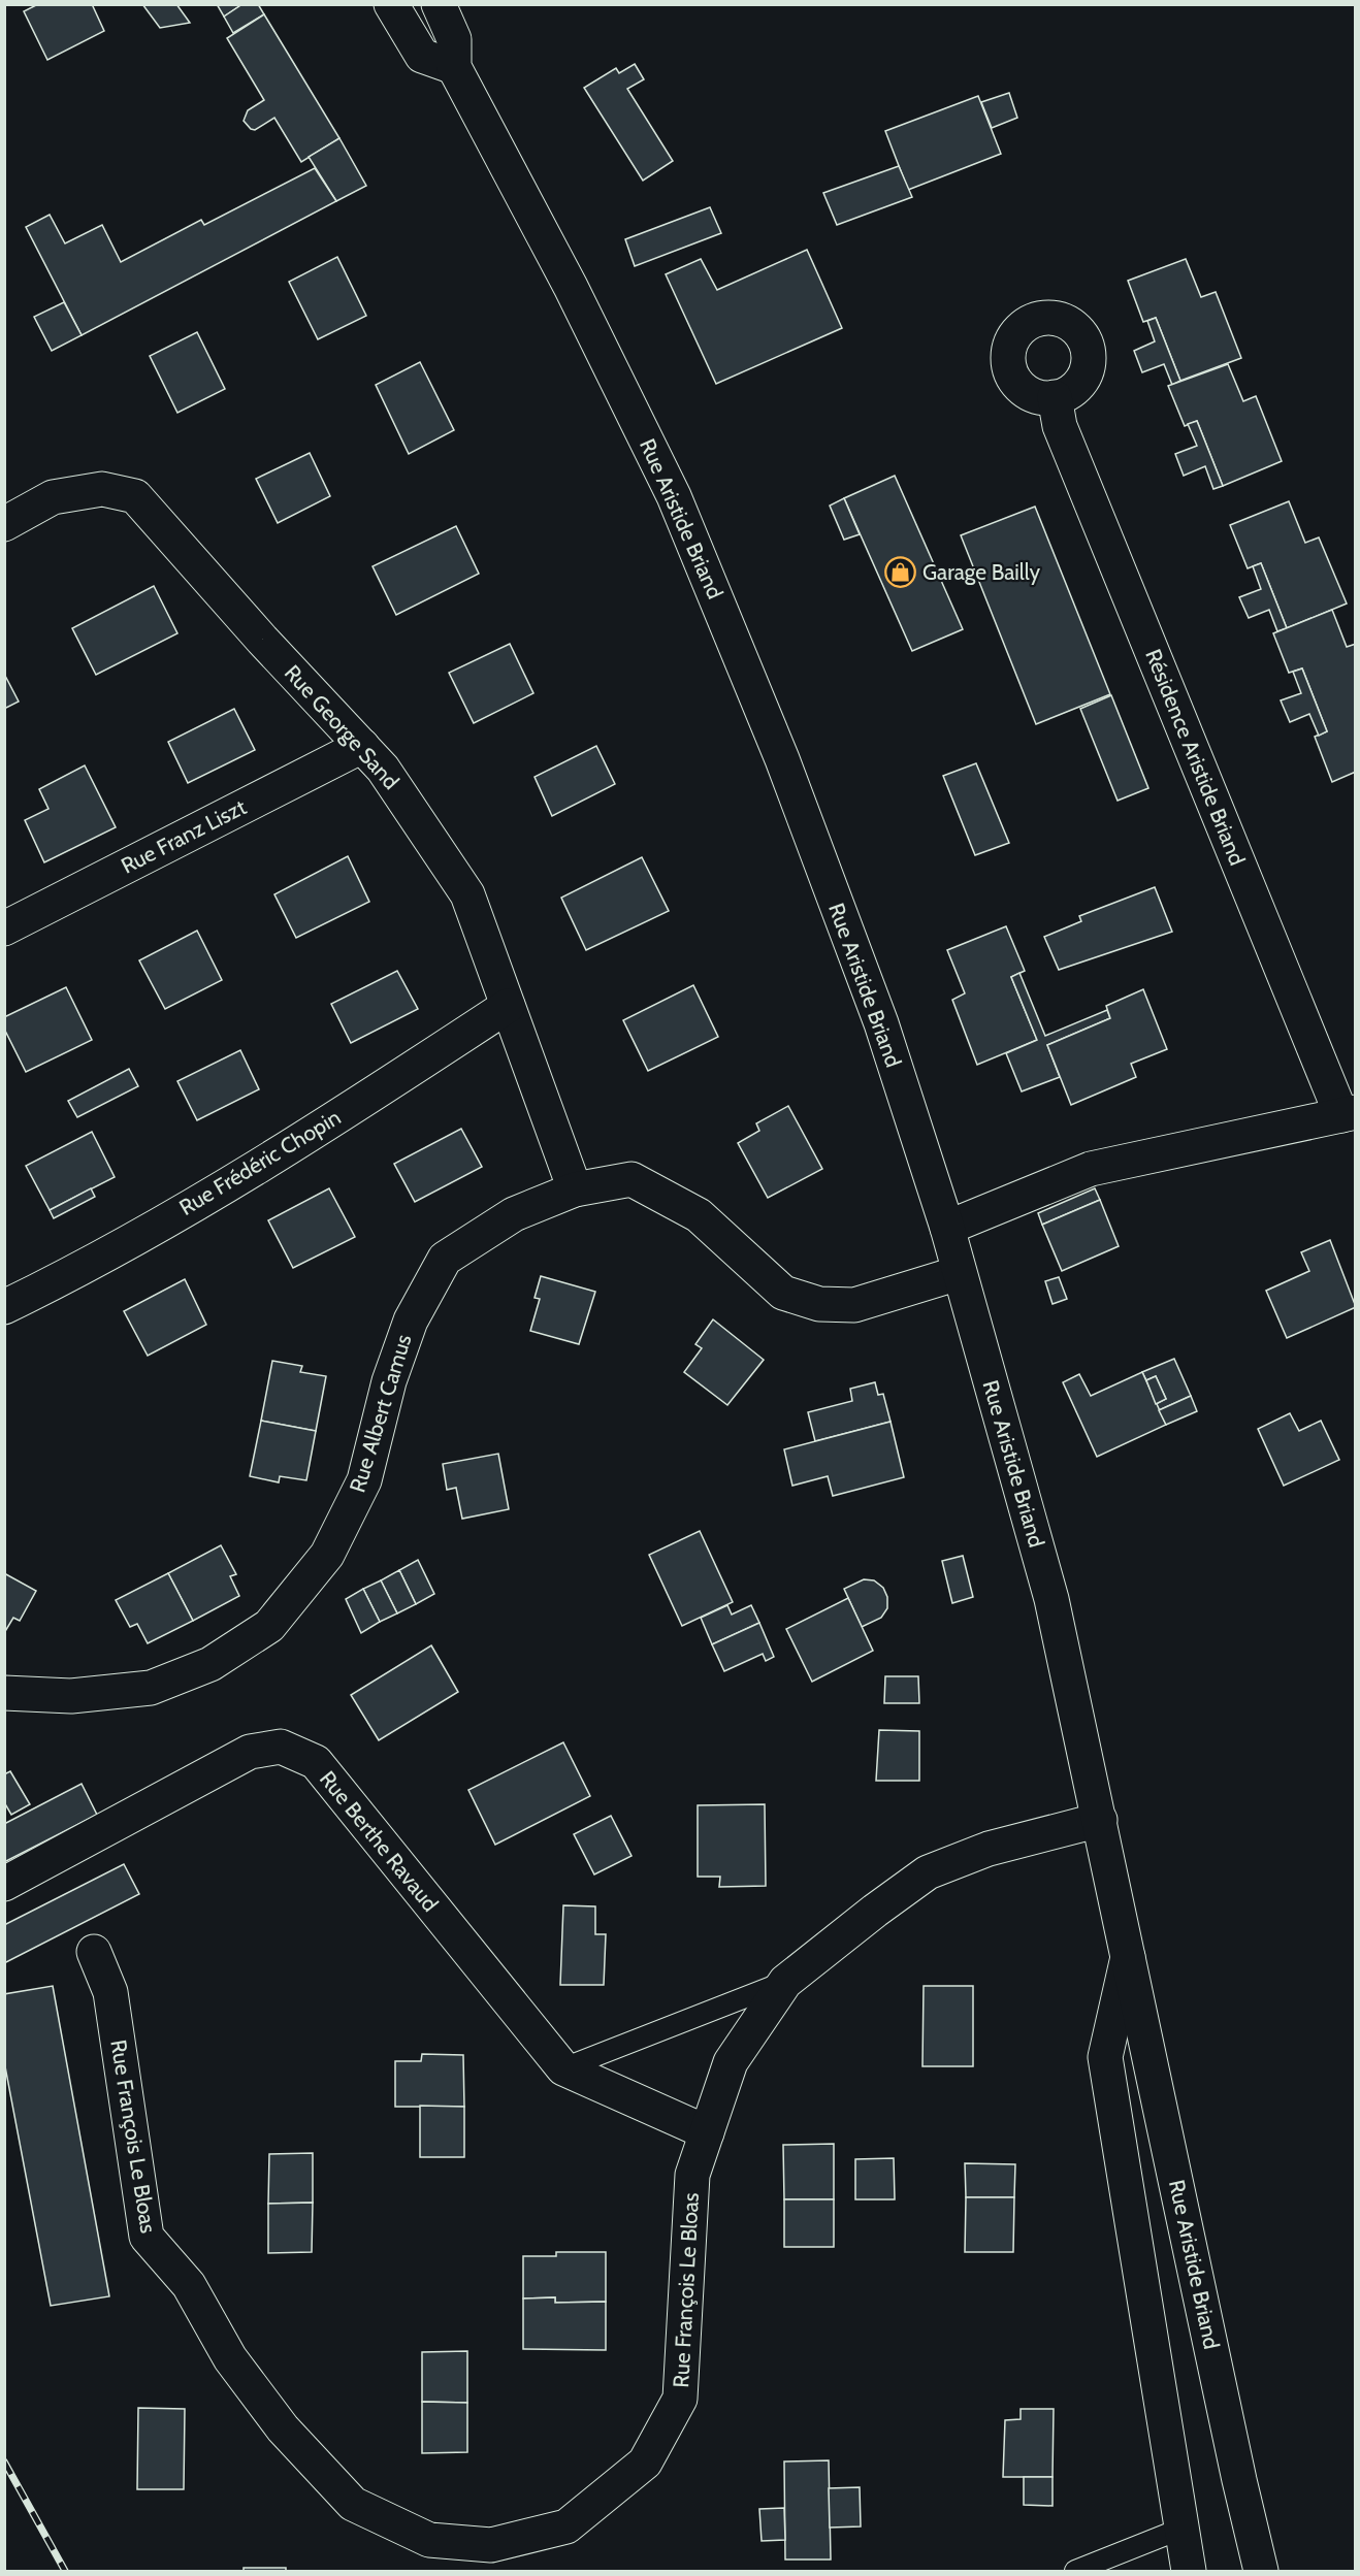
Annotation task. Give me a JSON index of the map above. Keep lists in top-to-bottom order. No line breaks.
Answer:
{"streets":{"street":["Rue Aristide Briand","Rue George Sand","Résidence Aristide Briand","Rue Franz Liszt","Rue Frédéric Chopin","Rue Albert Camus","Rue Berthe Ravaud","Rue François Le Bloas"]},"crossings":[["Rue Aristide Briand","Résidence Aristide Briand"],["Rue Aristide Briand","Rue Albert Camus"],["Rue Aristide Briand","Rue François Le Bloas"],["Rue George Sand","Rue Franz Liszt"],["Rue George Sand","Rue Frédéric Chopin"],["Rue George Sand","Rue Albert Camus"],["Rue Berthe Ravaud","Rue François Le Bloas"]],"places":{"shop":["Garage Bailly"]}}
